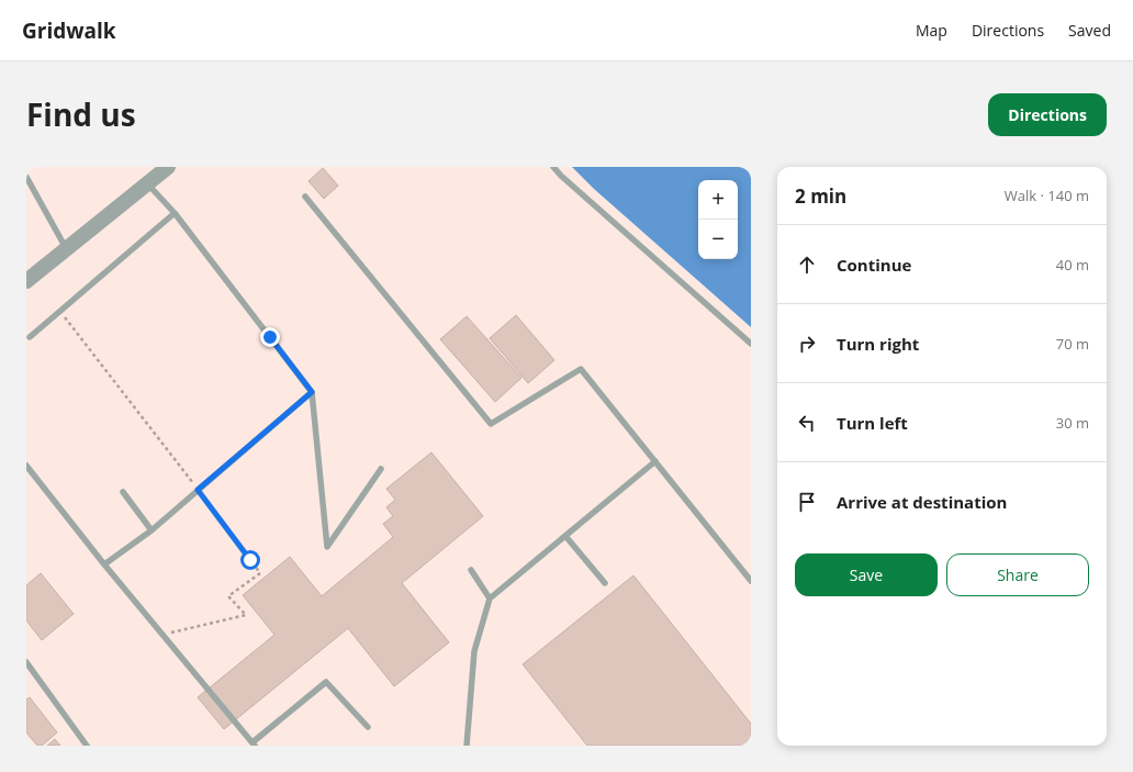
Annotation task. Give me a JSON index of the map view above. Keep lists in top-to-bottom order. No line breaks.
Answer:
{"page":{"header":"Gridwalk","nav":["Map","Directions","Saved"],"title":"Find us","buttons":["Directions",["Save","Share"]],"heading":["2 min","Walk · 140 m"],"map_buttons":["+","−"],"list":[["Continue","40 m"],["Turn right","70 m"],["Turn left","30 m"],"Arrive at destination"]}}
